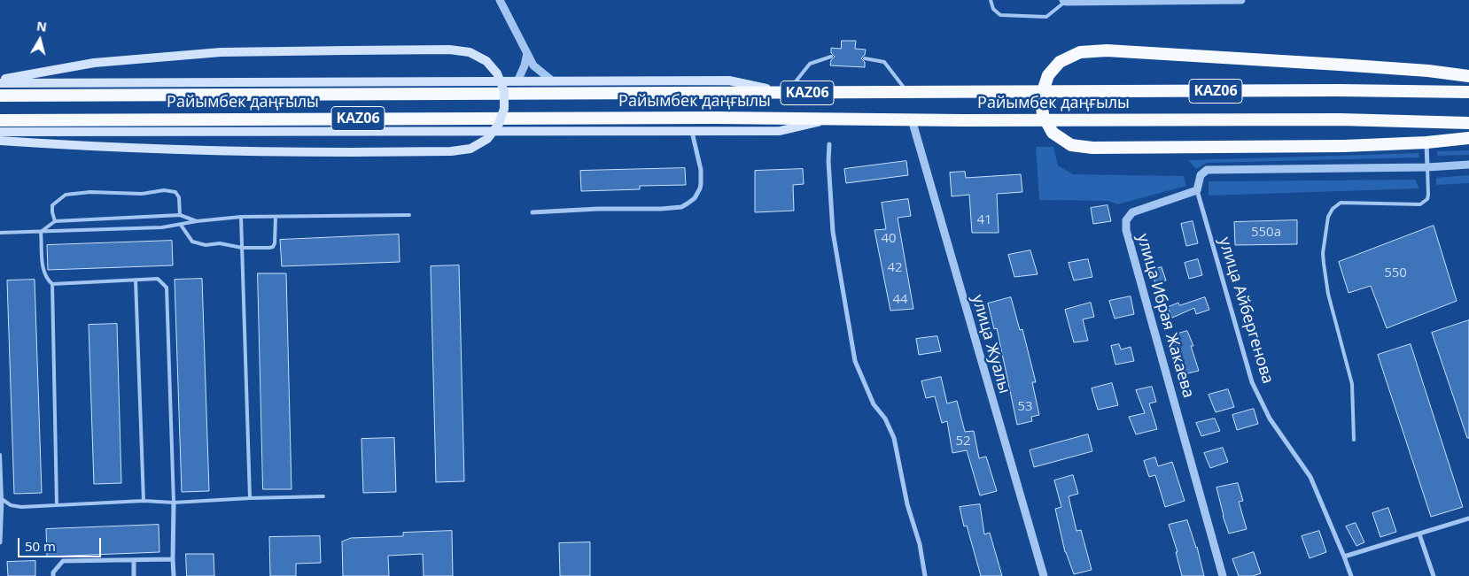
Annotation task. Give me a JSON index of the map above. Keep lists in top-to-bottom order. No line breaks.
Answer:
{"streets":{"highway":["KАZ06","Райымбек даңғылы"],"street":["улица Айбергенова","улица Ибрая Жакаева","улица Жуалы"]},"crossings":[["Райымбек даңғылы","улица Жуалы"],["улица Айбергенова","улица Ибрая Жакаева"]],"house_numbers":["41","550а","40","42","550","44","53","52"],"scale_bar":"50 m","north":"top"}
